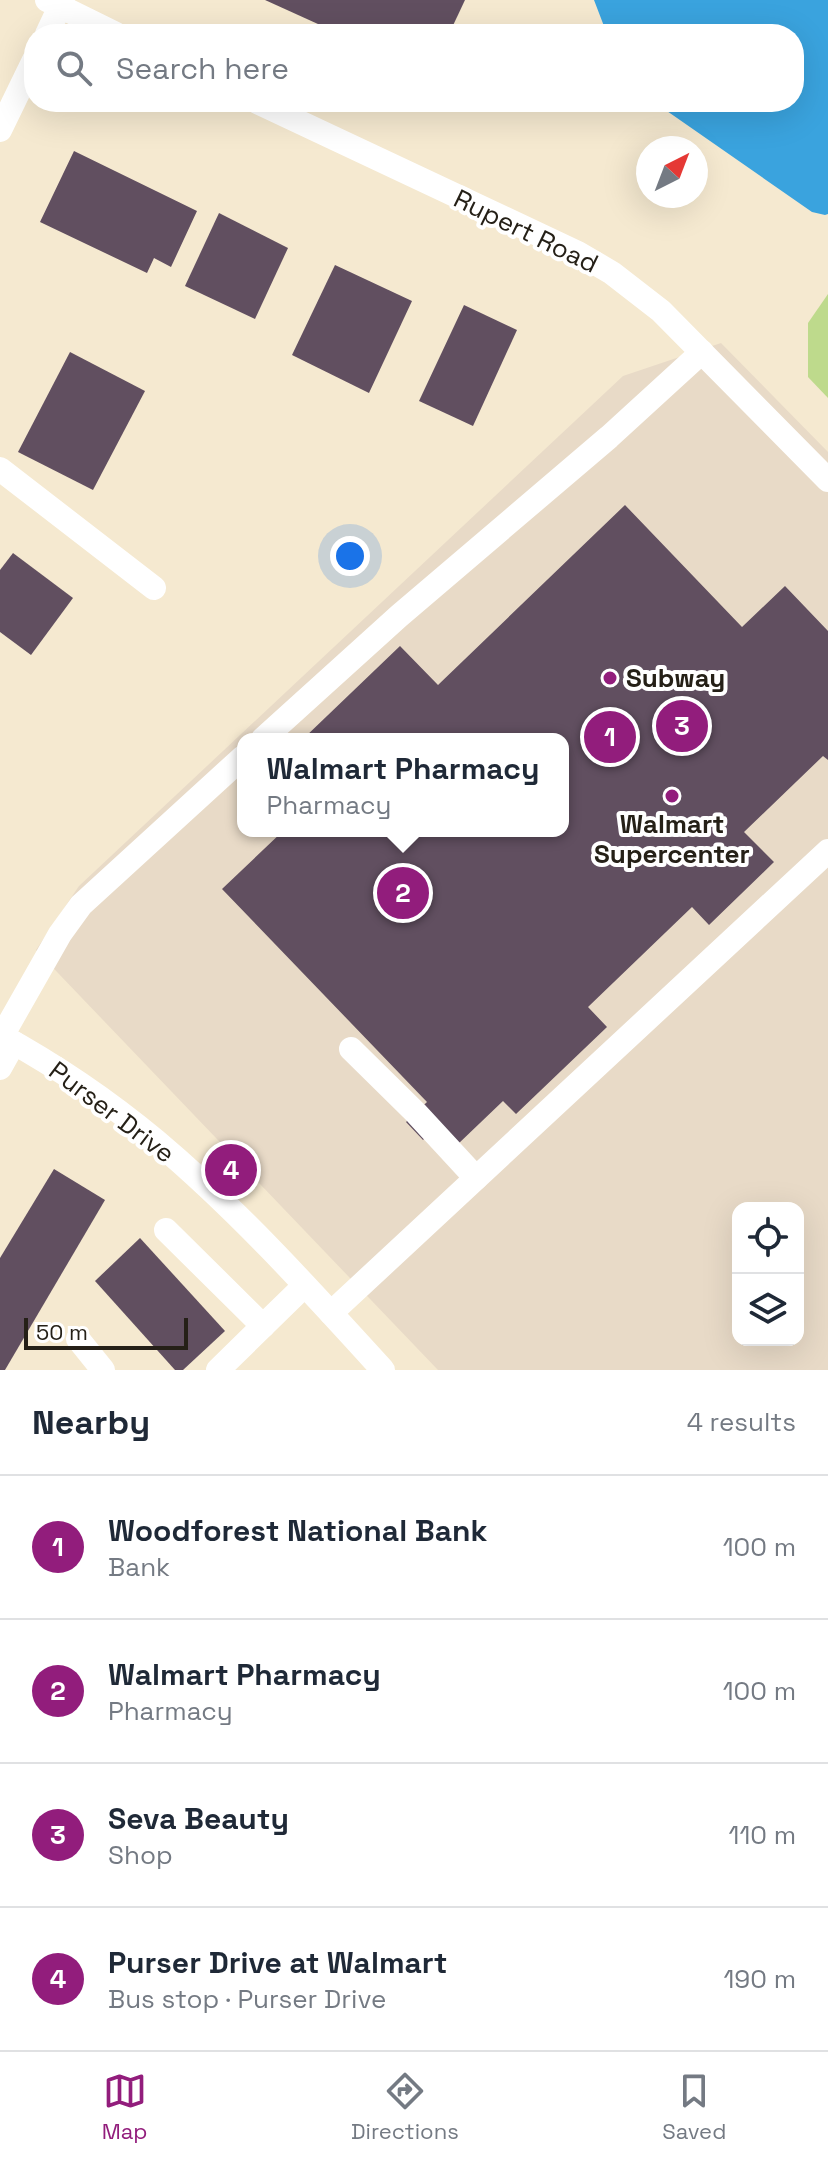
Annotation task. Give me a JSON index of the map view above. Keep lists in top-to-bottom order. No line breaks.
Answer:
{"streets":{"street":["Rupert Road","Purser Drive"]},"places":["Subway","Walmart Supercenter"],"scale_bar":"50 m","north":"top right","page":{"search":"Search here","pins":["3","1","2","4"],"popup":["Walmart Pharmacy","Pharmacy"],"scale":"50 m","heading":["Nearby","4 results"],"list":[{"mark":"1","name":"Woodforest National Bank","note":"Bank","value":"100 m"},{"mark":"2","name":"Walmart Pharmacy","note":"Pharmacy","value":"100 m"},{"mark":"3","name":"Seva Beauty","note":"Shop","value":"110 m"},{"mark":"4","name":"Purser Drive at Walmart","note":"Bus stop · Purser Drive","value":"190 m"}],"nav":["Map","Directions","Saved"]}}
